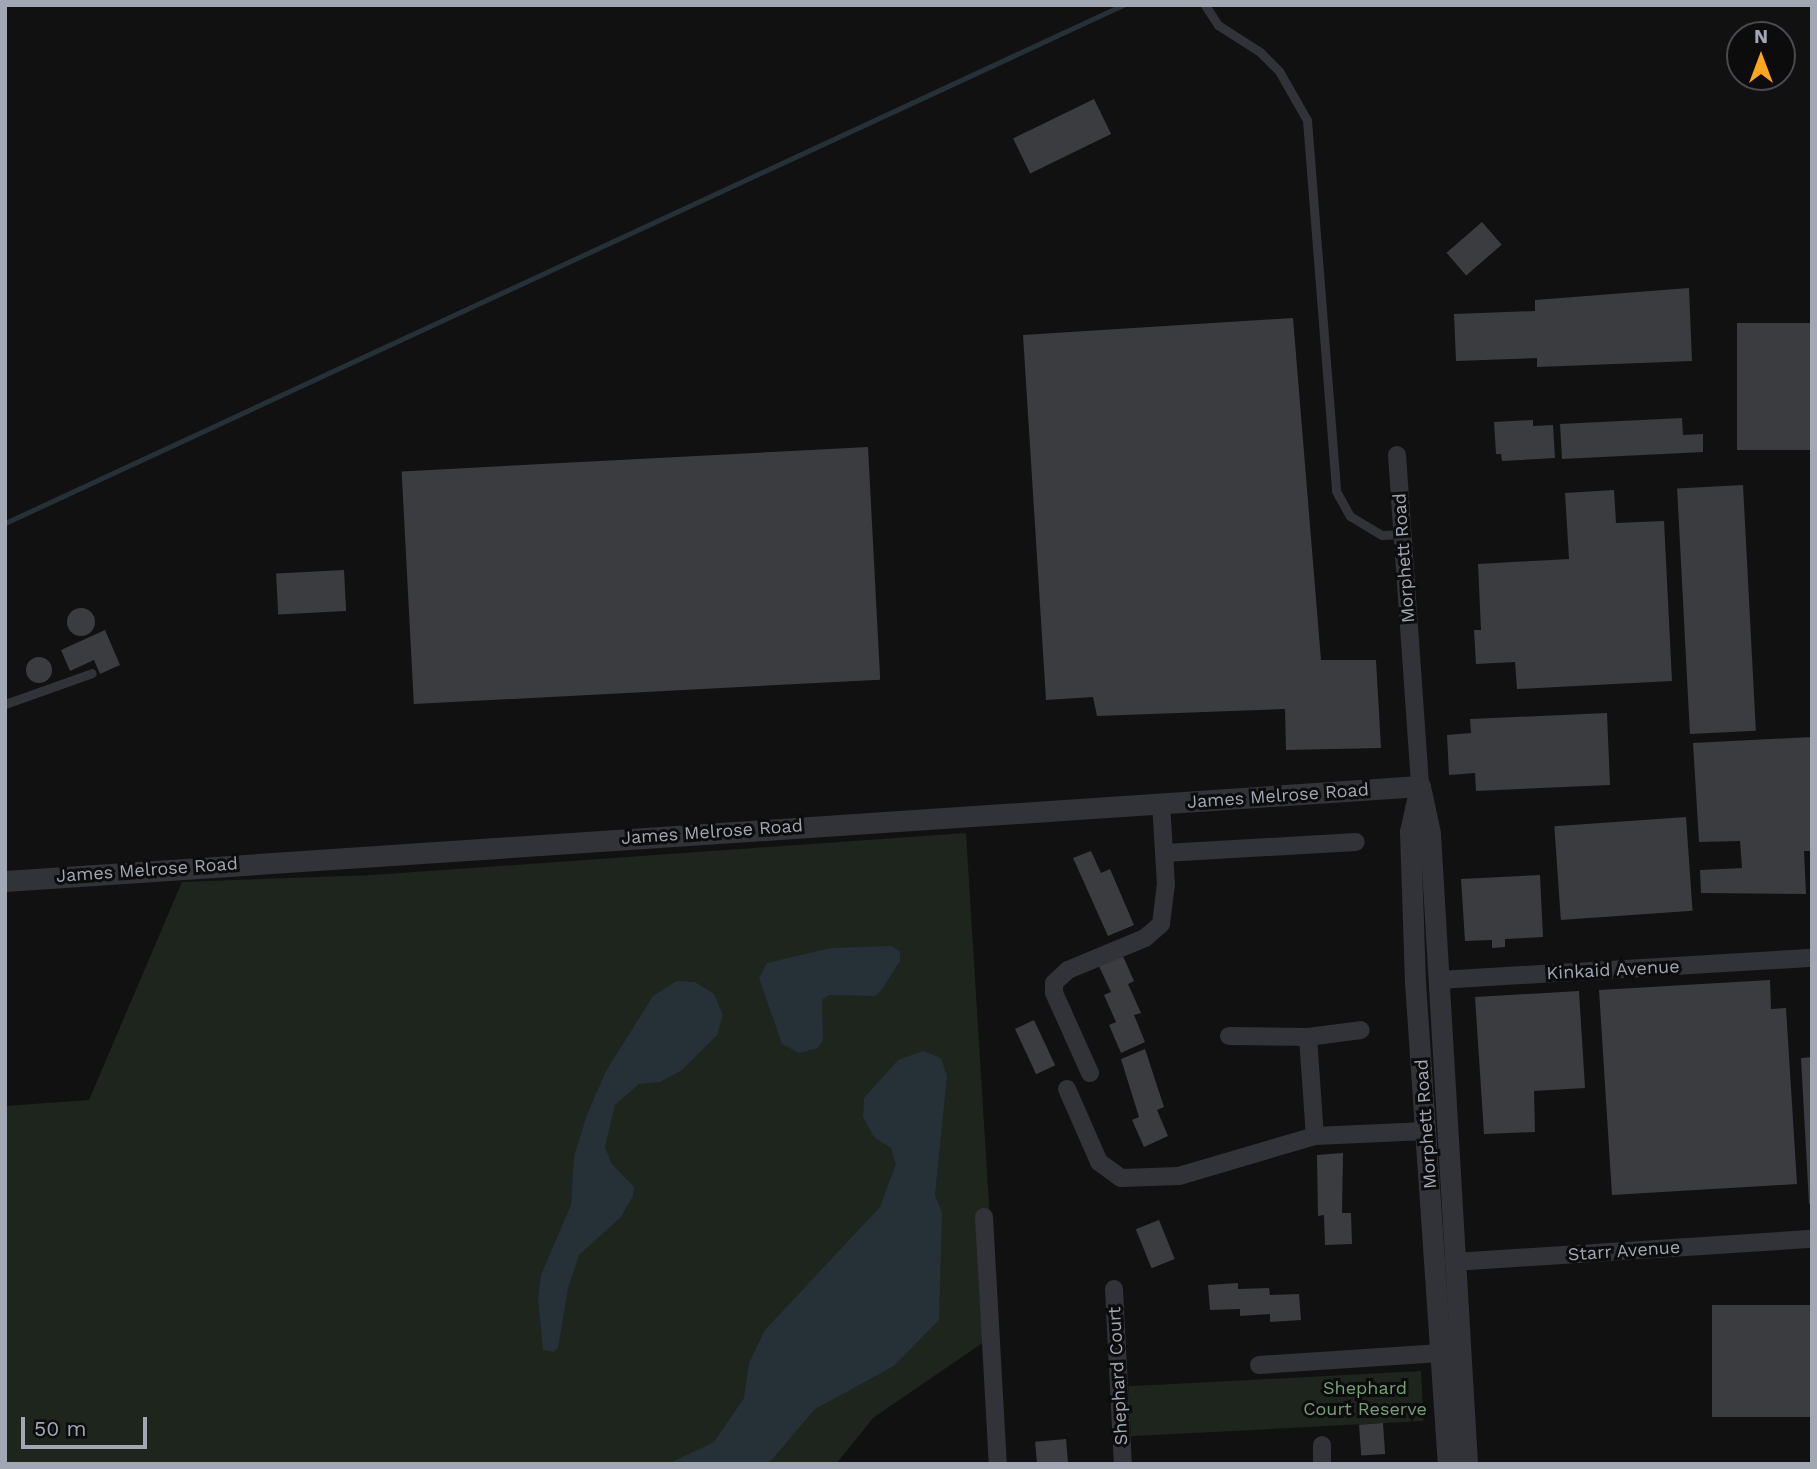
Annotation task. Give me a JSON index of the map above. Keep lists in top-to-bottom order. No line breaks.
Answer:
{"streets":{"street":["Morphett Road","James Melrose Road","Kinkaid Avenue","Starr Avenue","Shephard Court"]},"crossings":[["Morphett Road","James Melrose Road"],["Morphett Road","Kinkaid Avenue"],["Morphett Road","Starr Avenue"]],"parks":["Shephard Court Reserve"],"scale_bar":"50 m","north":"top"}
